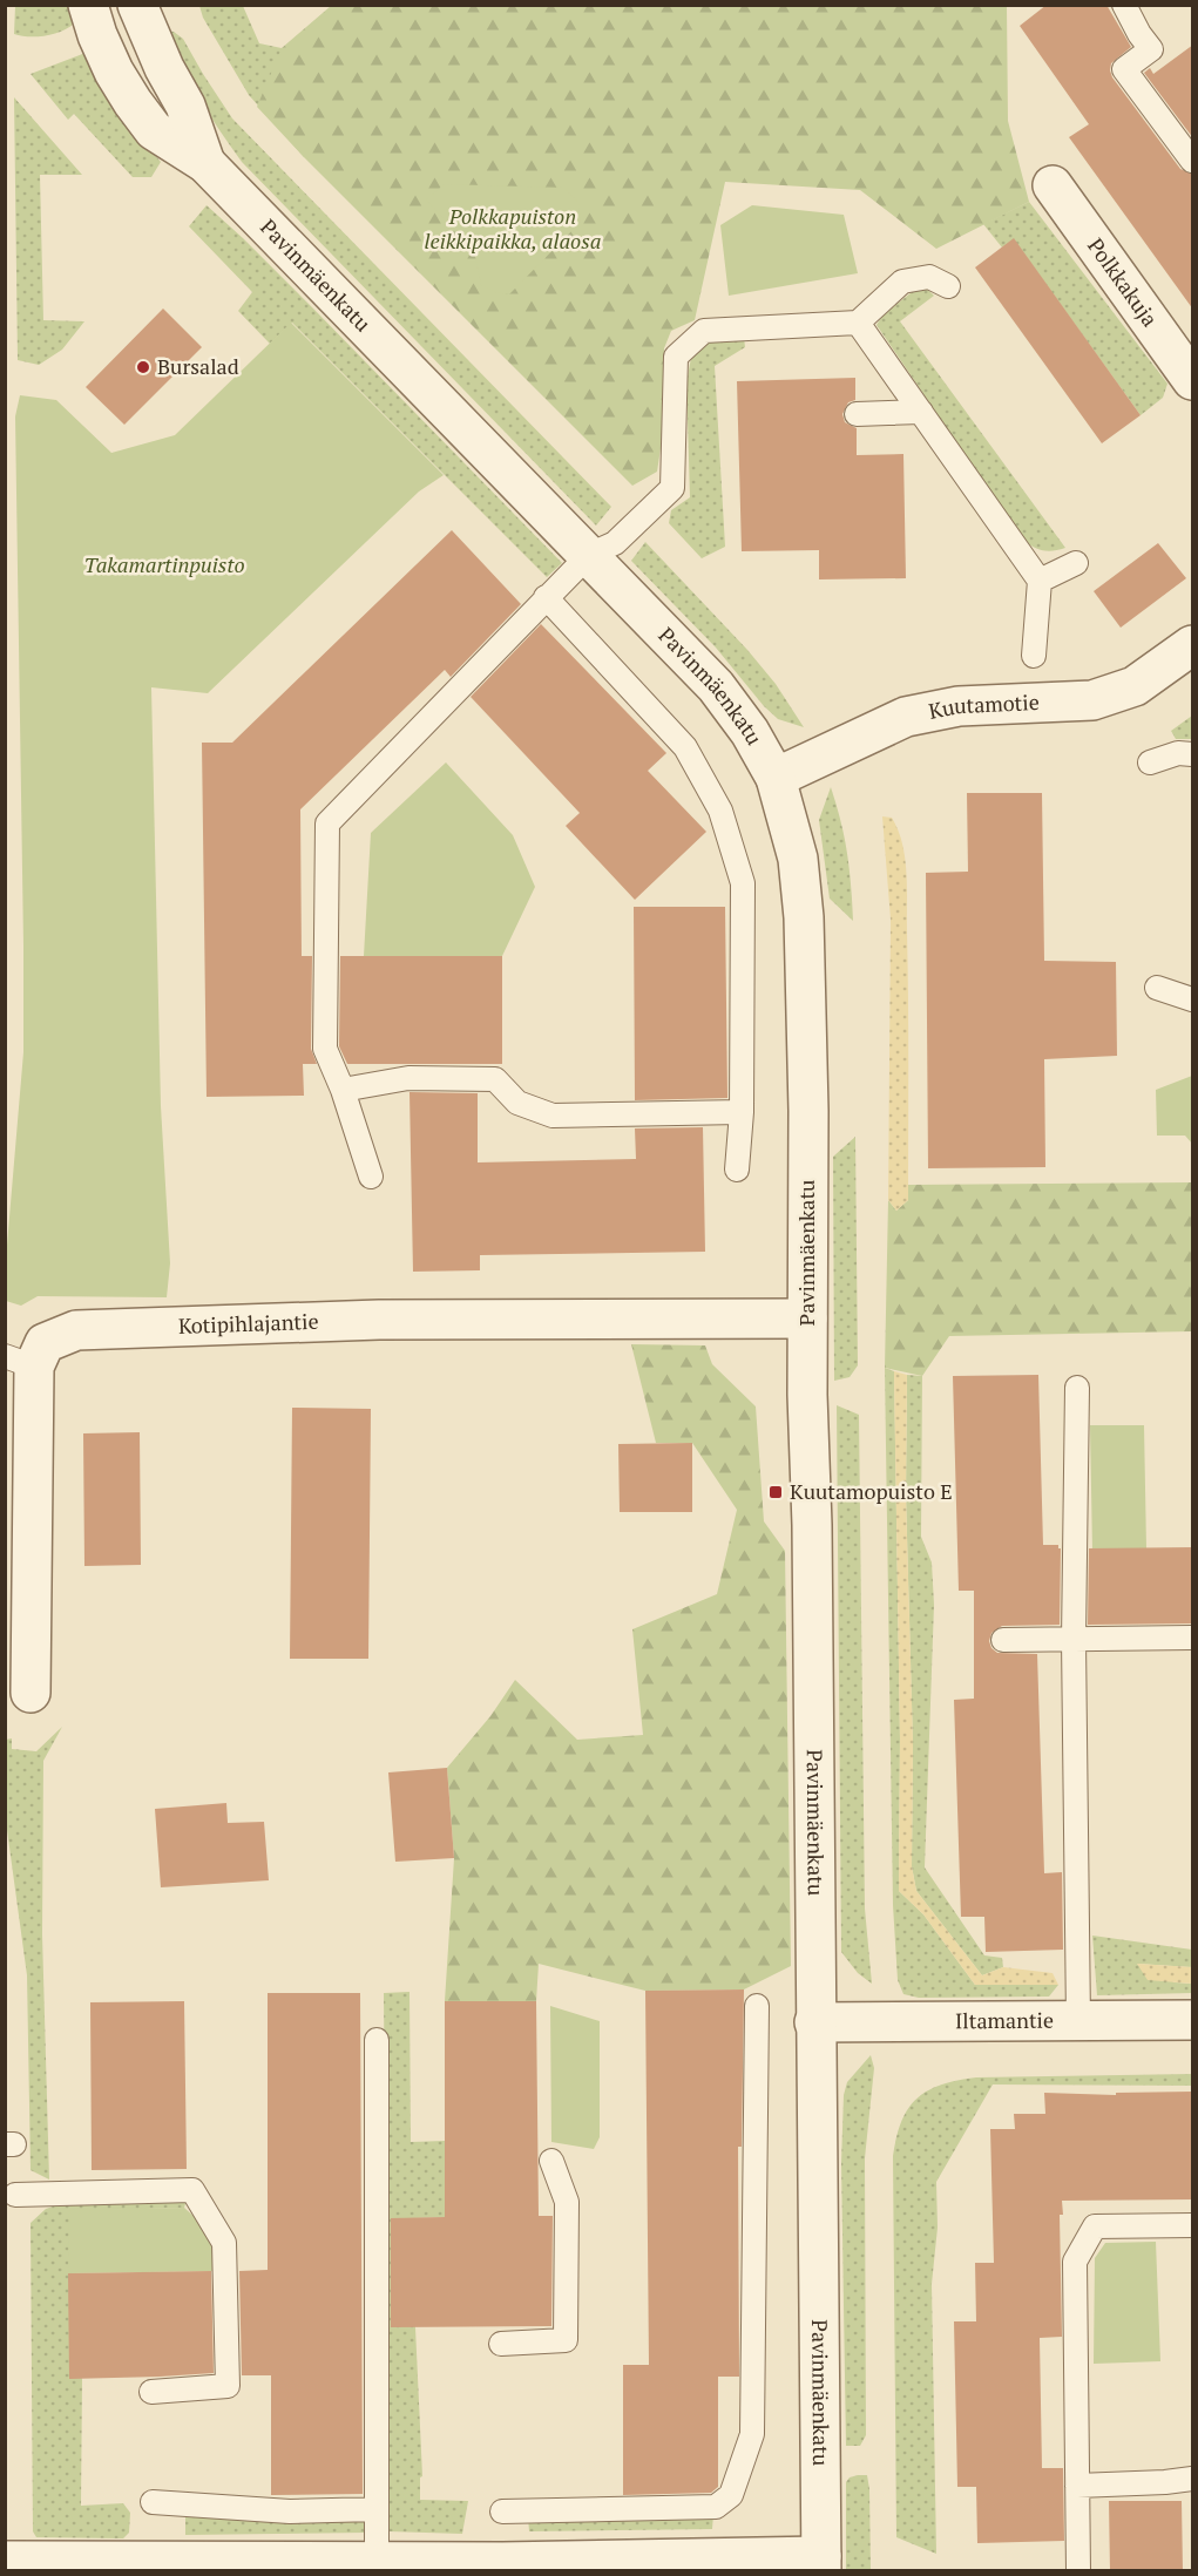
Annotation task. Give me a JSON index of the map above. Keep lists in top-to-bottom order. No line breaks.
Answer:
{"streets":{"street":["Pavinmäenkatu","Polkkakuja","Kuutamotie","Kotipihlajantie","Iltamantie"]},"crossings":[["Pavinmäenkatu","Kuutamotie"],["Pavinmäenkatu","Kotipihlajantie"],["Pavinmäenkatu","Iltamantie"]],"parks":["Polkkapuiston leikkipaikka, alaosa","Takamartinpuisto"],"places":{"other":["Bursalad"],"transit":["Kuutamopuisto E"]}}
